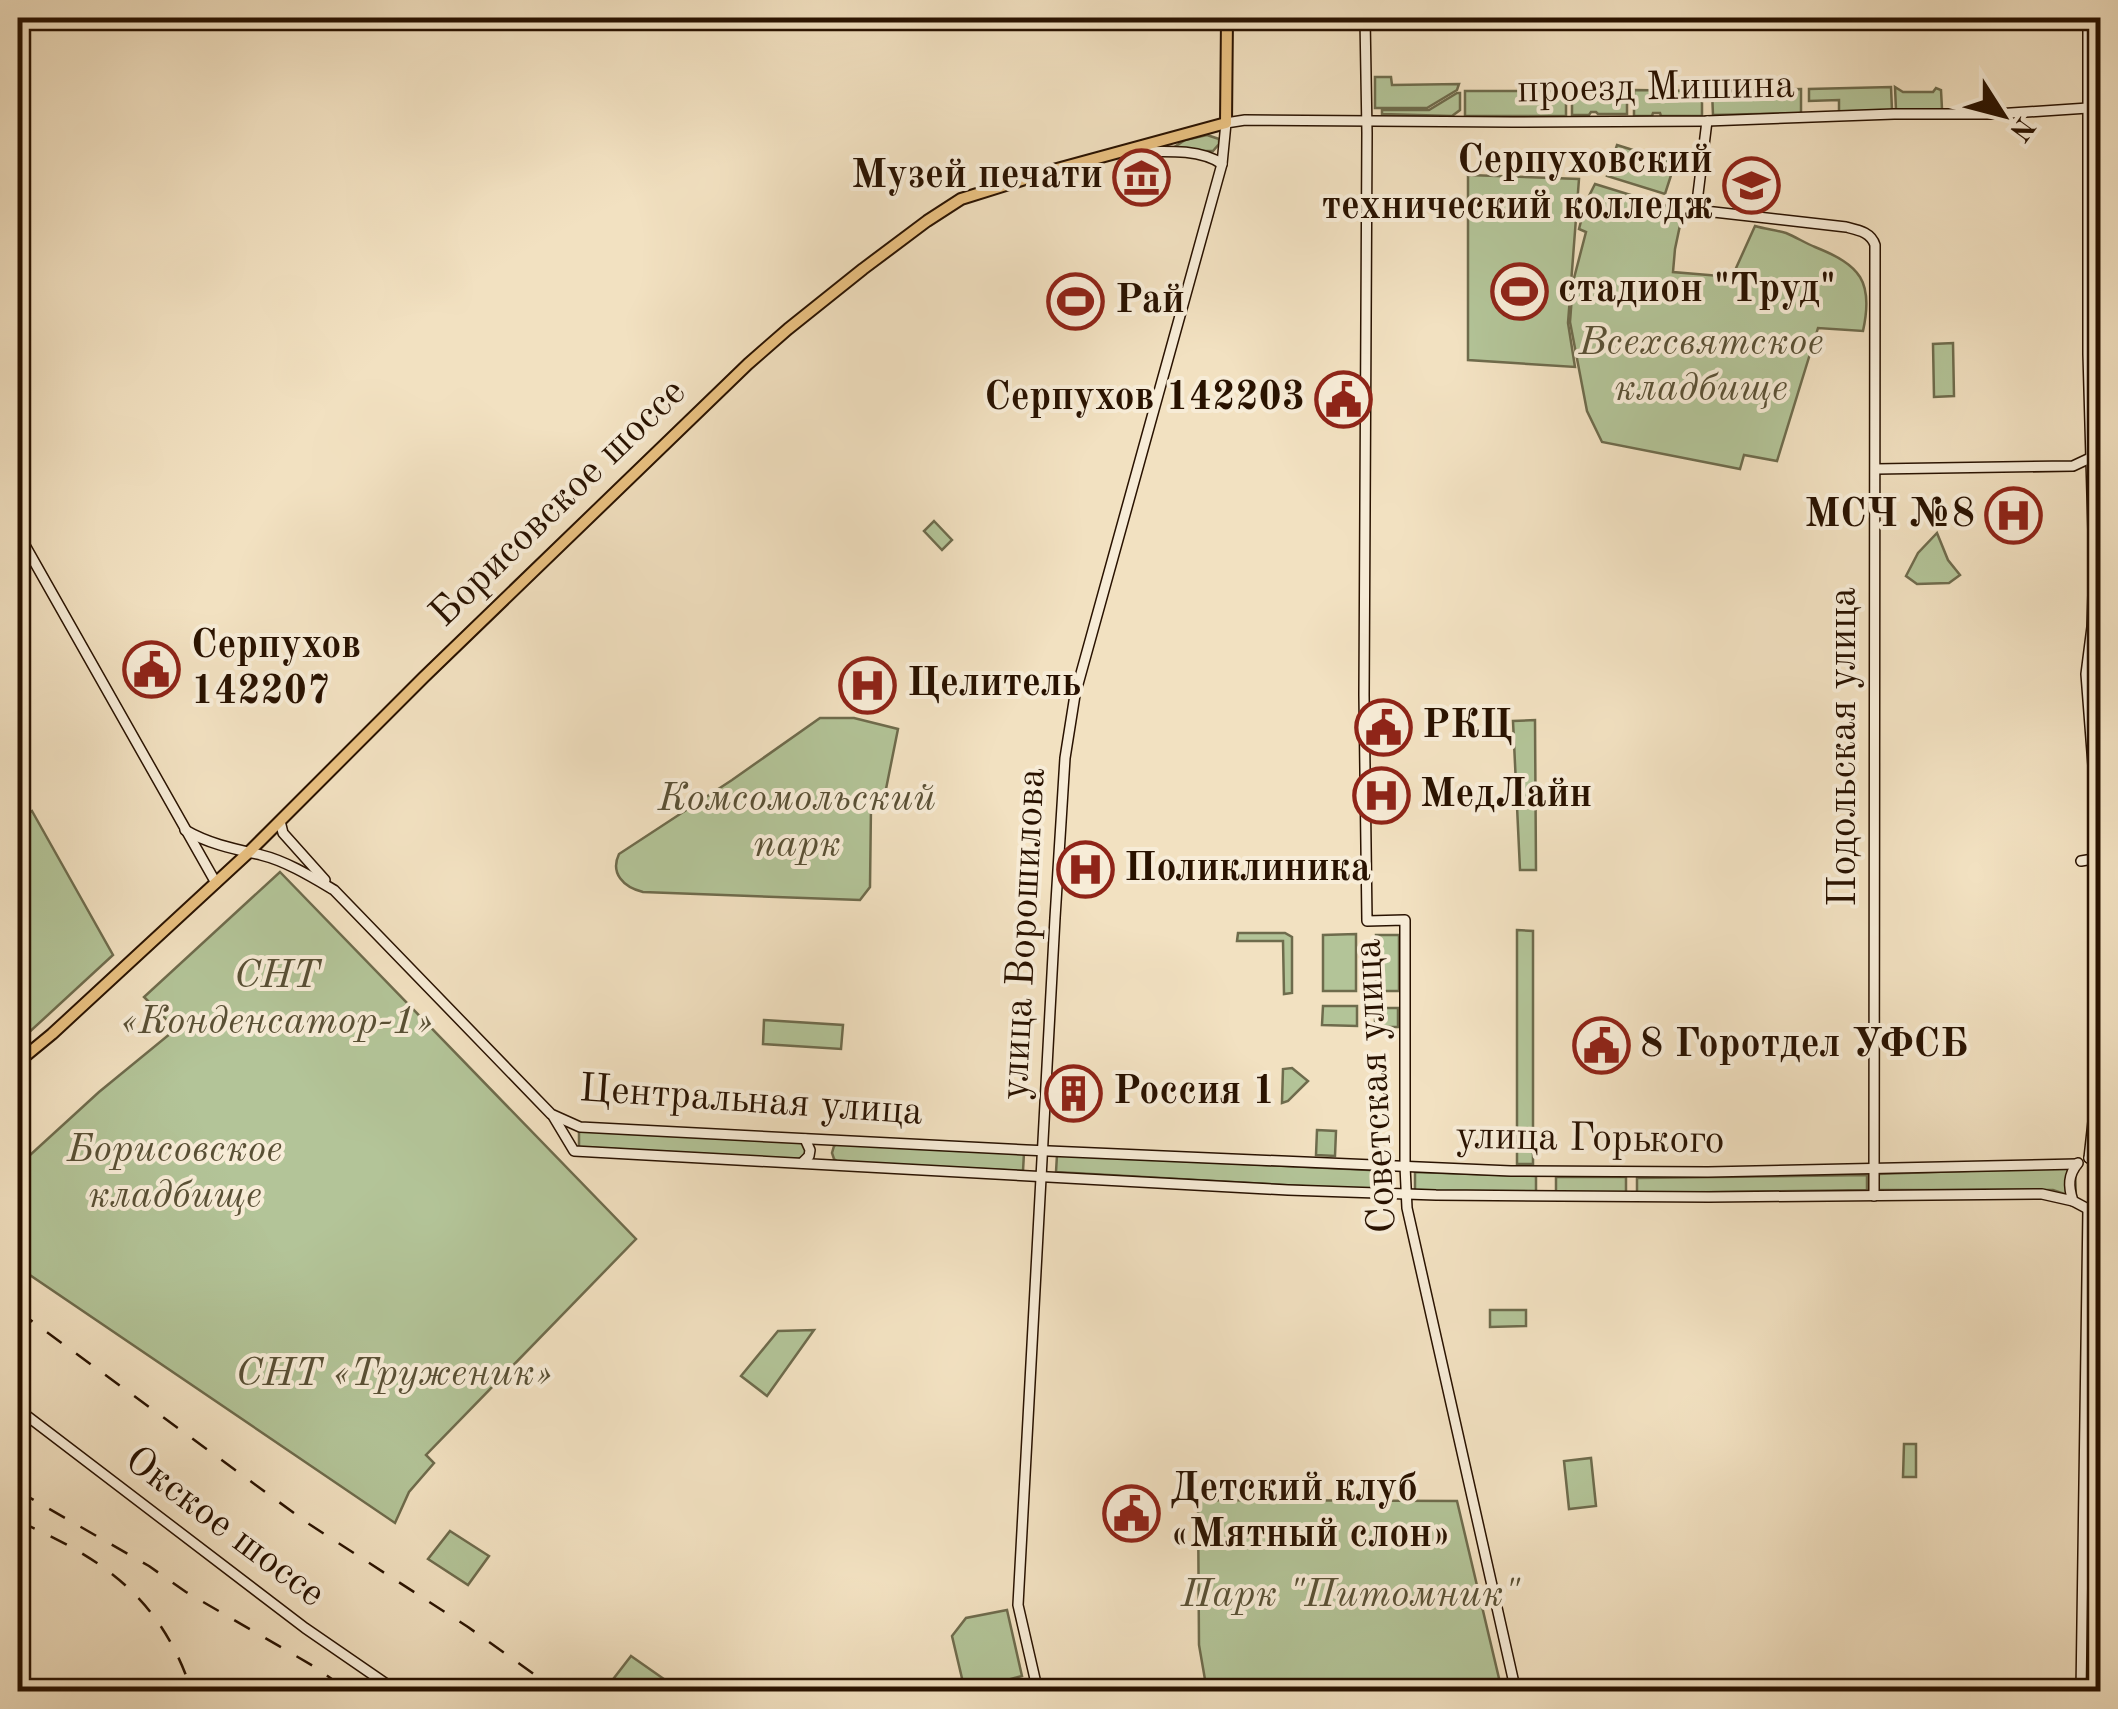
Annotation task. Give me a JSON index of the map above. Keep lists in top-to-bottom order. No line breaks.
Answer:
{"streets":{"main road":["Борисовское шоссе","улица Ворошилова"],"street":["проезд Мишина","Подольская улица","Советская улица","Центральная улица","улица Горького","Окское шоссе"]},"crossings":[["проезд Мишина","Борисовское шоссе"],["проезд Мишина","Подольская улица"],["проезд Мишина","улица Ворошилова"],["проезд Мишина","Советская улица"],["Борисовское шоссе","улица Ворошилова"],["Борисовское шоссе","Центральная улица"],["Подольская улица","улица Горького"],["улица Ворошилова","Центральная улица"],["улица Ворошилова","улица Горького"],["Советская улица","улица Горького"],["Центральная улица","улица Горького"]],"parks":["Всехсвятское кладбище","Комсомольский парк","СНТ «Конденсатор-1»","Борисовское кладбище","СНТ «Труженик»","Парк \"Питомник\""],"places":{"museum":["Музей печати"],"school or university":["Серпуховский технический колледж"],"sports":["стадион \"Труд\"","Рай"],"public building":["Серпухов 142203","Серпухов 142207","РКЦ","8 Горотдел УФСБ","Детский клуб «Мятный слон»"],"hospital":["МСЧ №8","Целитель","МедЛайн","Поликлиника"],"building":["Россия 1"]},"north":"bottom right"}
